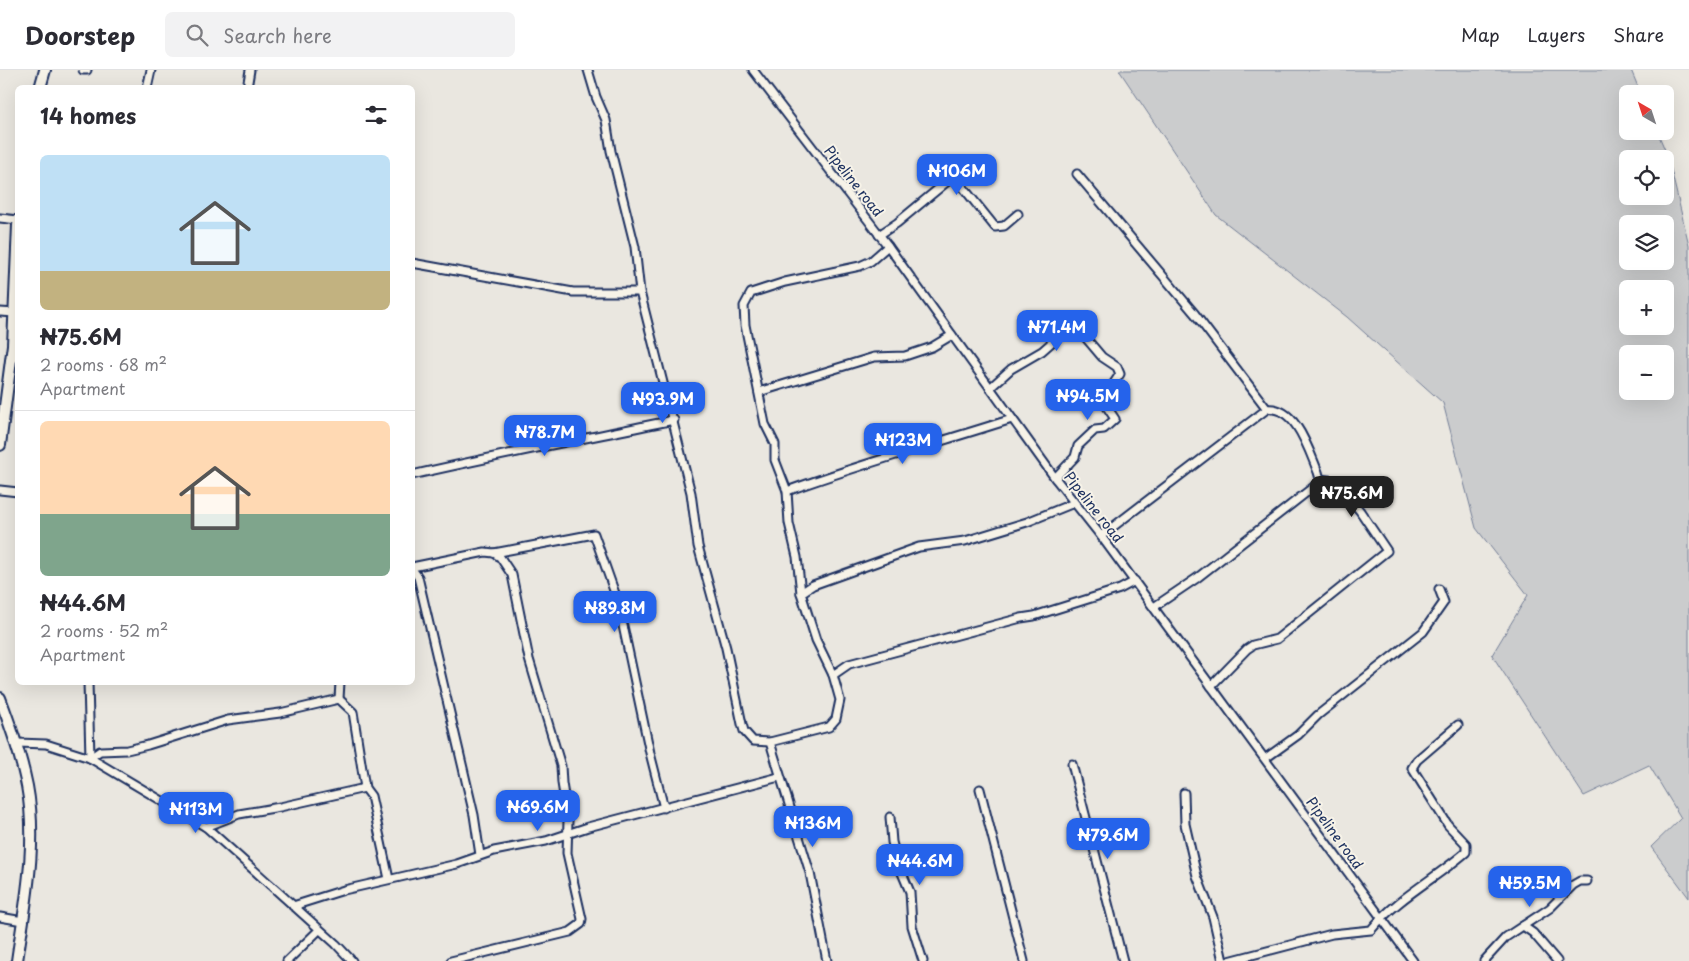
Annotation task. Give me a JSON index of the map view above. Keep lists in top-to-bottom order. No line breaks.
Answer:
{"streets":{"street":["Pipeline road"]},"north":"top left","page":{"header":"Doorstep","search":"Search here","nav":["Map","Layers","Share"],"map_buttons":["+","−"],"heading":"14 homes","list":[{"name":"₦75.6M","note":"2 rooms · 68 m² · Apartment"},{"name":"₦44.6M","note":"2 rooms · 52 m² · Apartment"}],"price":["₦106M","₦71.4M","₦94.5M","₦93.9M","₦78.7M","₦123M","₦75.6M","₦89.8M","₦69.6M","₦113M","₦136M","₦79.6M","₦44.6M","₦59.5M"]}}
